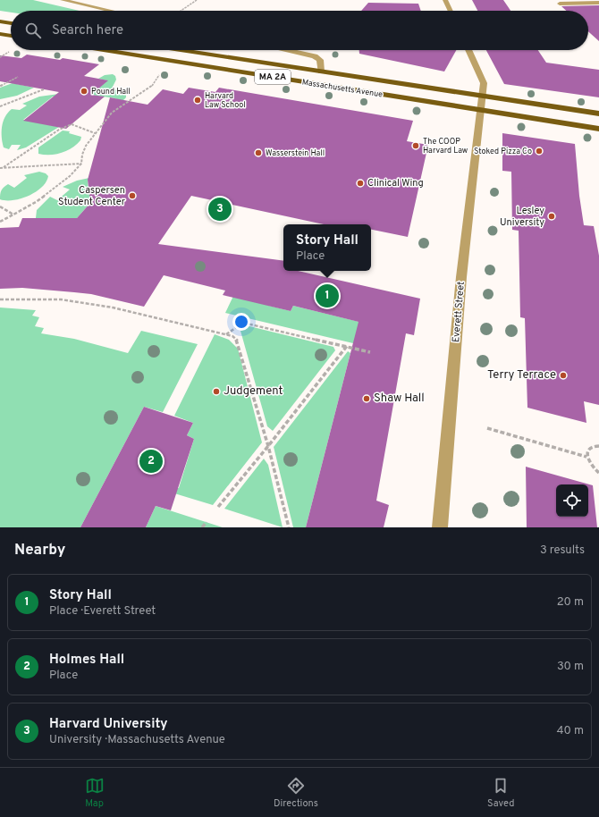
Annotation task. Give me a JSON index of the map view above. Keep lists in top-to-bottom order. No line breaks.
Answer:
{"streets":{"main road":["MA 2A","Massachusetts Avenue"],"street":["Everett Street"]},"crossings":[["Massachusetts Avenue","Everett Street"]],"places":["Pound Hall","Harvard Law School","The COOP Harvard Law","Stoked Pizza Co","Wasserstein Hall","Clinical Wing","Caspersen Student Center","Lesley University","Terry Terrace","Judgement","Shaw Hall"],"page":{"search":"Search here","pins":["3","1","2"],"popup":["Story Hall","Place"],"heading":["Nearby","3 results"],"list":[{"mark":"1","name":"Story Hall","note":"Place · Everett Street","value":"20 m"},{"mark":"2","name":"Holmes Hall","note":"Place","value":"30 m"},{"mark":"3","name":"Harvard University","note":"University · Massachusetts Avenue","value":"40 m"}],"nav":["Map","Directions","Saved"]}}
